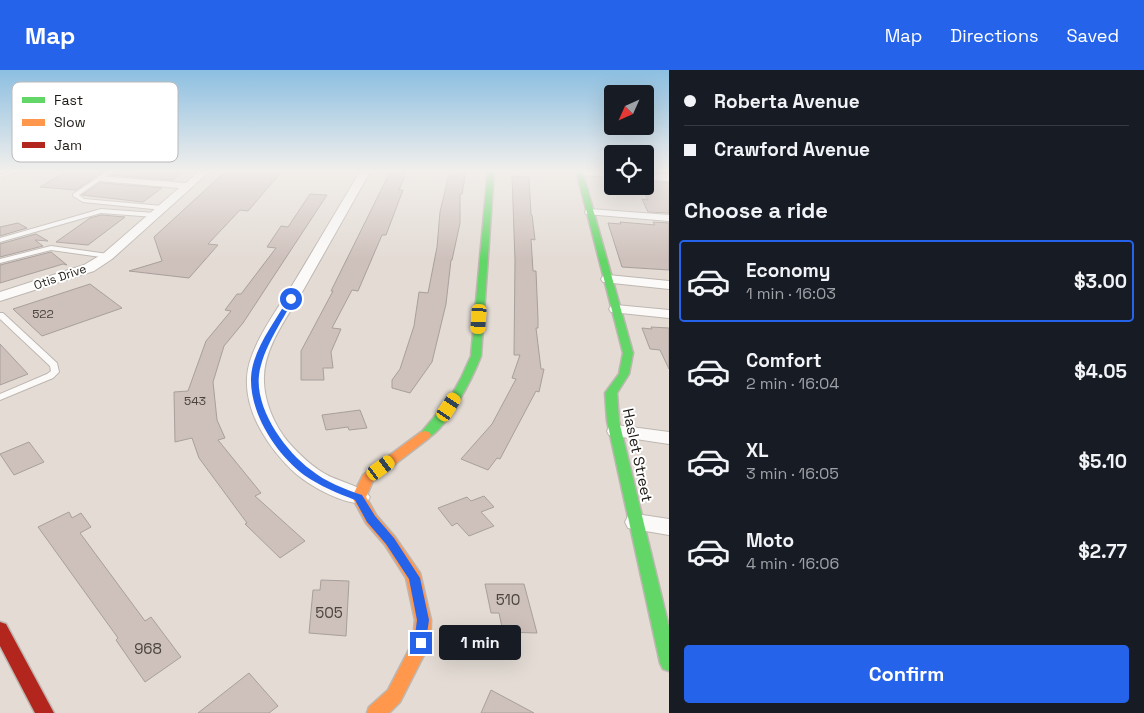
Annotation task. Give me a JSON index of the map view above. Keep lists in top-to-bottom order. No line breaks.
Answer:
{"streets":{"street":["Otis Drive","Haslet Street"]},"house_numbers":["522","543","510","505","968"],"legend":["Fast","Slow","Jam"],"north":"bottom left","page":{"header":"Map","nav":["Map","Directions","Saved"],"banner":["Roberta Avenue","Crawford Avenue"],"heading":"Choose a ride","list":[{"name":"Economy","note":"1 min · 16:03","value":"$3.00"},{"name":"Comfort","note":"2 min · 16:04","value":"$4.05"},{"name":"XL","note":"3 min · 16:05","value":"$5.10"},{"name":"Moto","note":"4 min · 16:06","value":"$2.77"}],"bubble":"1 min","buttons":"Confirm"}}
